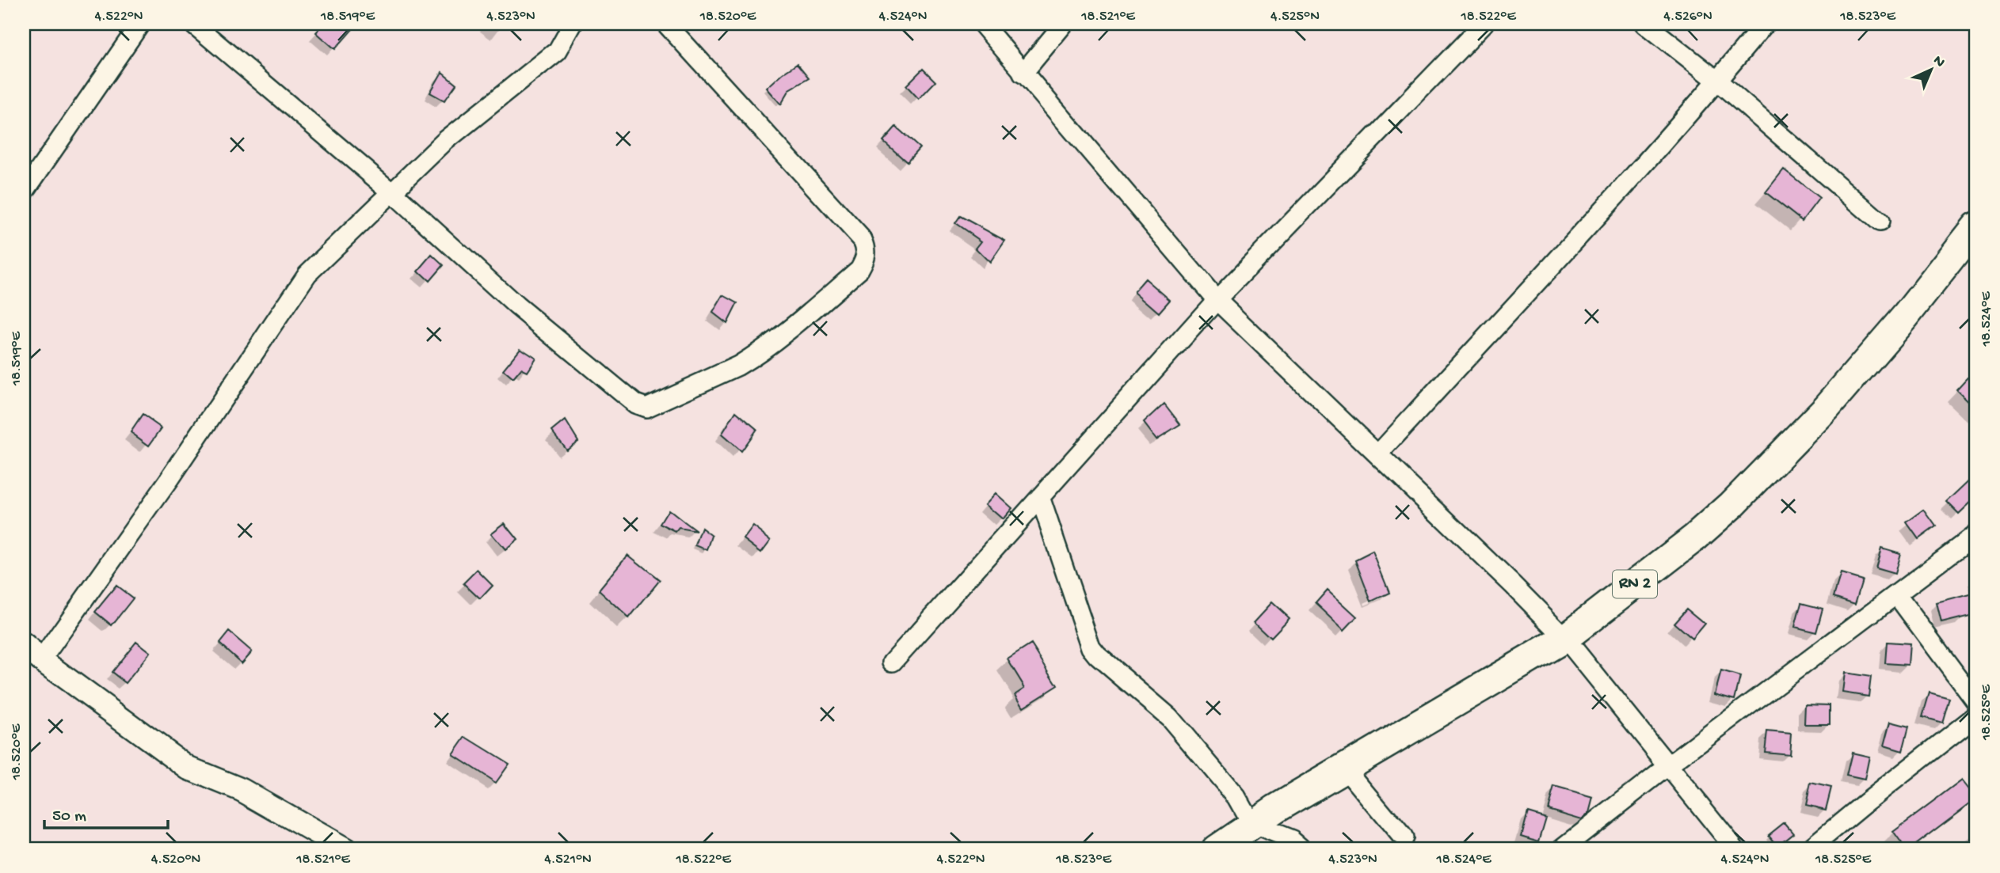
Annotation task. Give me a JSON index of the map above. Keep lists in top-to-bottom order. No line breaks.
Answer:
{"streets":{"main road":["RN 2"]},"scale_bar":"50 m","north":"top right","coordinates":["4.522°N","18.519°E","4.523°N","18.520°E","4.524°N","18.521°E","4.525°N","18.522°E","4.526°N","18.523°E","18.524°E","18.525°E","4.520°N","4.521°N"]}
